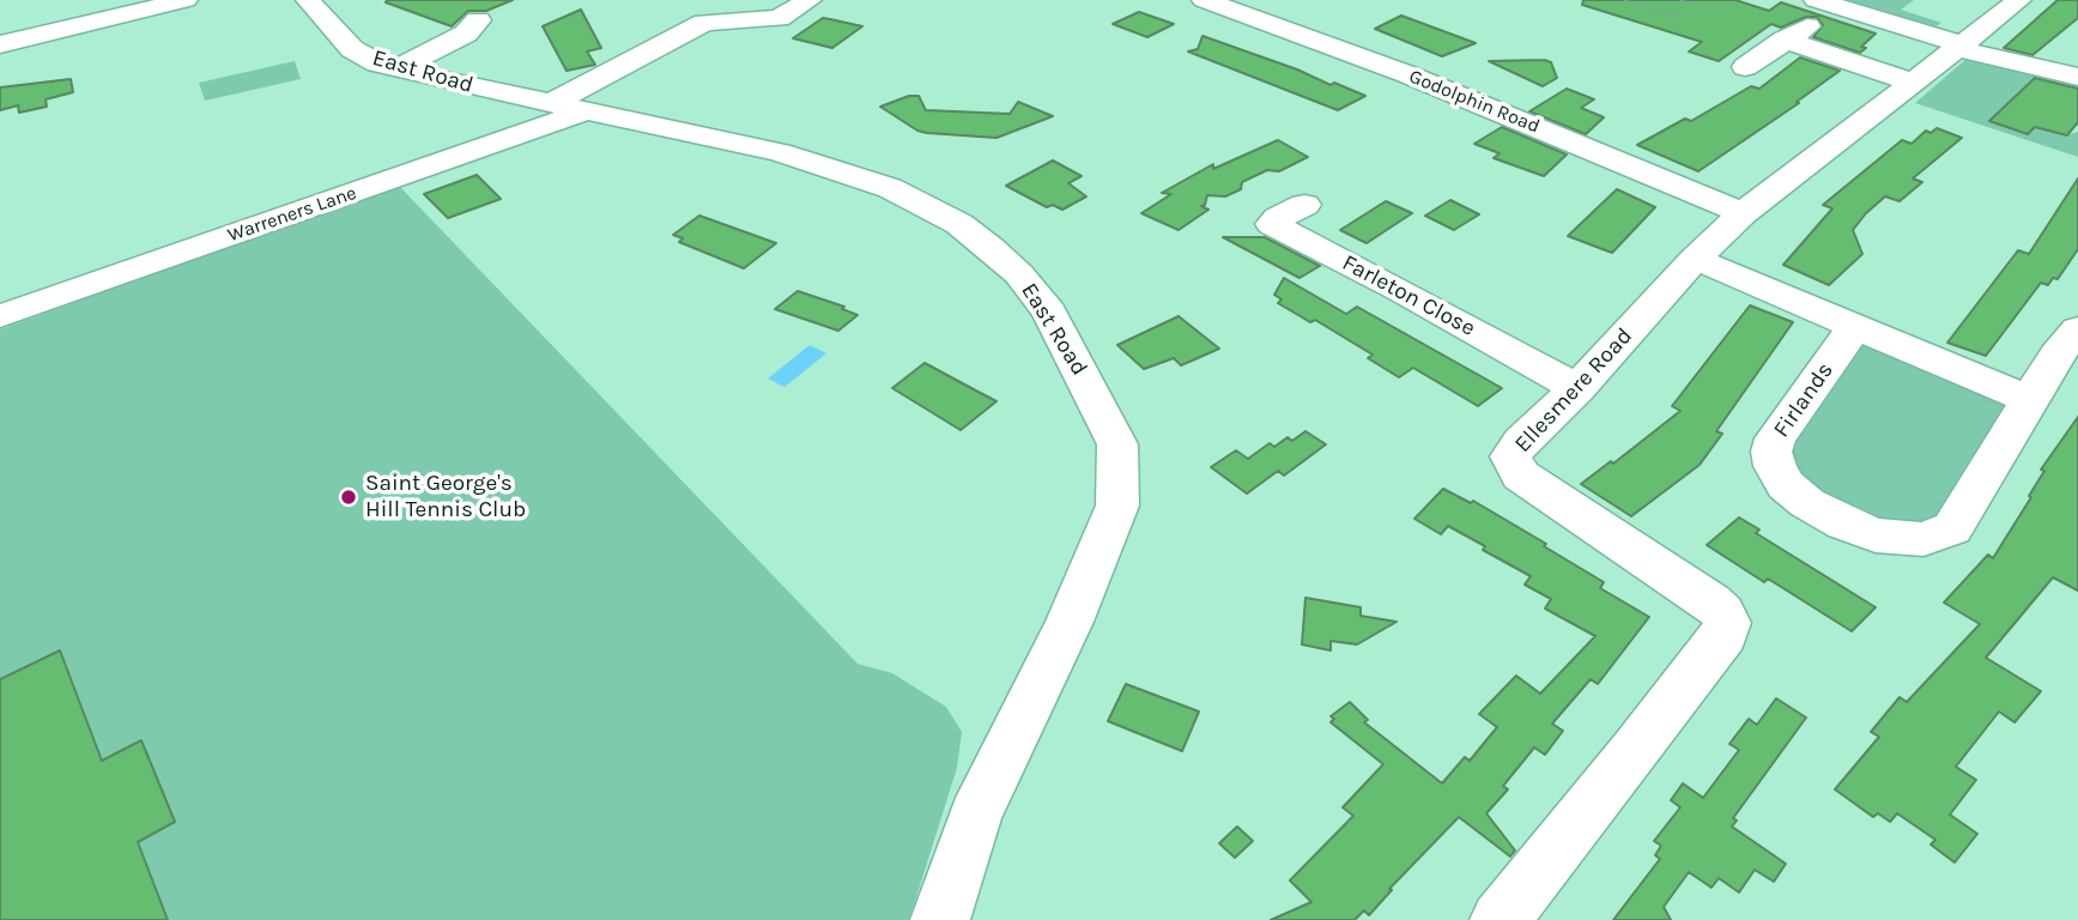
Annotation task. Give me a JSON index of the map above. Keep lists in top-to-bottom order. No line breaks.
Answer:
{"streets":{"street":["East Road","Godolphin Road","Warreners Lane","Farleton Close","Ellesmere Road","Firlands"]},"crossings":[["East Road","Warreners Lane"],["Godolphin Road","Ellesmere Road"],["Farleton Close","Ellesmere Road"]],"places":["Saint George's Hill Tennis Club"]}
